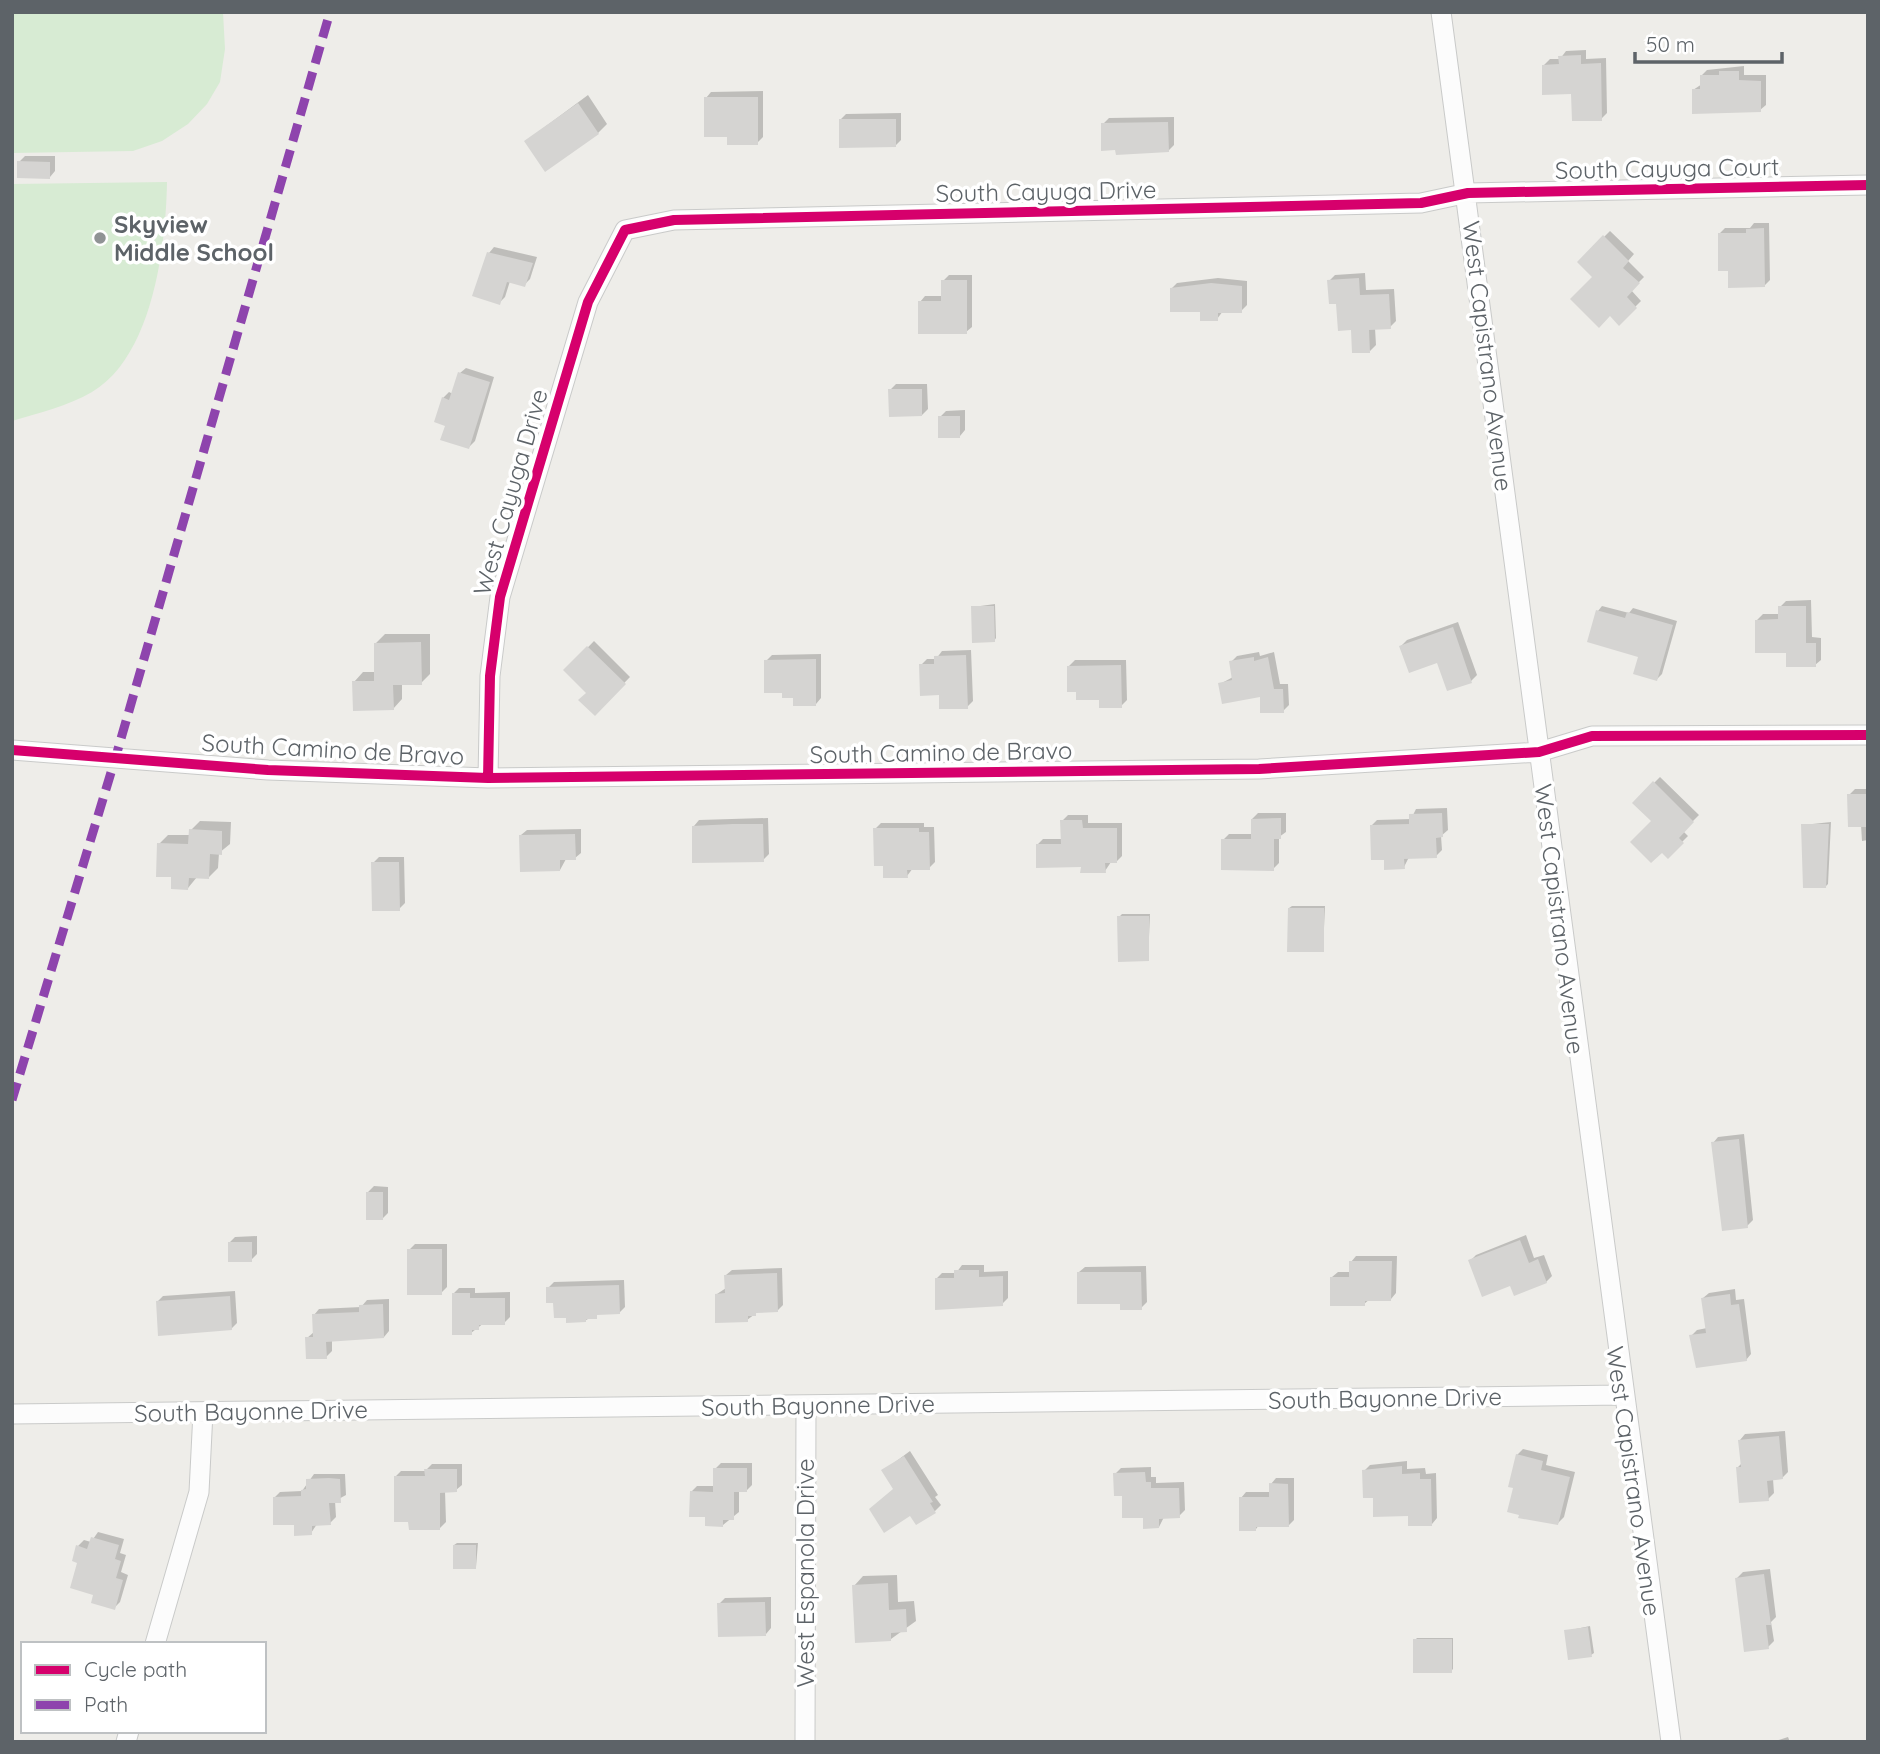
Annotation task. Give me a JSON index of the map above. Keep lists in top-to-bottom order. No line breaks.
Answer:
{"streets":{"street":["South Cayuga Court","South Cayuga Drive","West Capistrano Avenue","West Cayuga Drive","South Camino de Bravo","South Bayonne Drive","West Espanola Drive"]},"crossings":[["South Cayuga Court","South Cayuga Drive"],["South Cayuga Court","West Capistrano Avenue"],["South Cayuga Drive","West Capistrano Avenue"],["South Cayuga Drive","West Cayuga Drive"],["West Capistrano Avenue","South Camino de Bravo"],["West Capistrano Avenue","South Bayonne Drive"],["West Cayuga Drive","South Camino de Bravo"],["South Bayonne Drive","West Espanola Drive"]],"places":["Skyview Middle School"],"legend":["Cycle path","Path"],"scale_bar":"50 m"}
